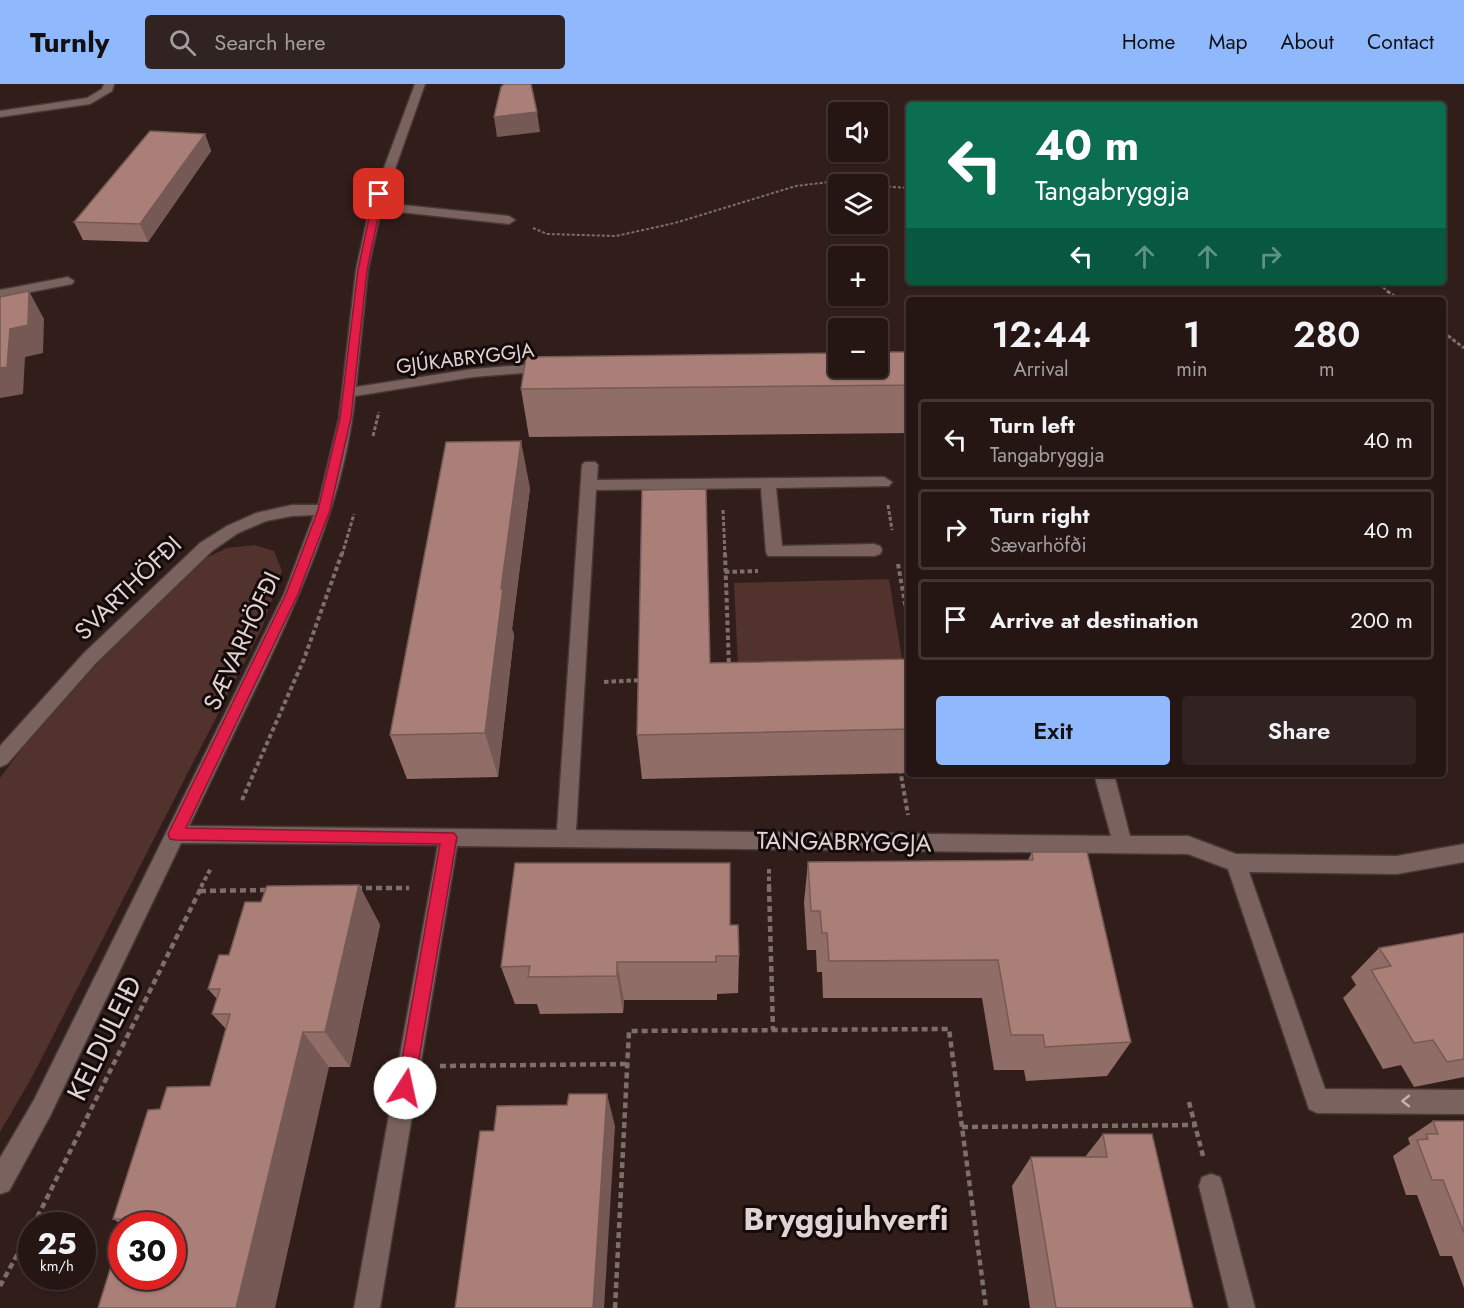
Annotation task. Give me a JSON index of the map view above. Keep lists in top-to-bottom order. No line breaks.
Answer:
{"streets":{"street":["GJÚKABRYGGJA","SVARTHÖFÐI","SÆVARHÖFÐI","TANGABRYGGJA"],"path":["KELDULEIÐ"]},"crossings":[["GJÚKABRYGGJA","SÆVARHÖFÐI"],["SVARTHÖFÐI","SÆVARHÖFÐI"],["SÆVARHÖFÐI","TANGABRYGGJA"]],"districts":["Bryggjuhverfi"],"page":{"header":"Turnly","search":"Search here","nav":["Home","Map","About","Contact"],"map_buttons":["+","−"],"turn":["40 m","Tangabryggja"],"eta":["12:44","Arrival","1","min","280","m"],"list":[{"name":"Turn left","note":"Tangabryggja","value":"40 m"},{"name":"Turn right","note":"Sævarhöfði","value":"40 m"},{"name":"Arrive at destination","value":"200 m"}],"buttons":["Exit","Share"],"speed":"25 km/h","limit":"30"}}
